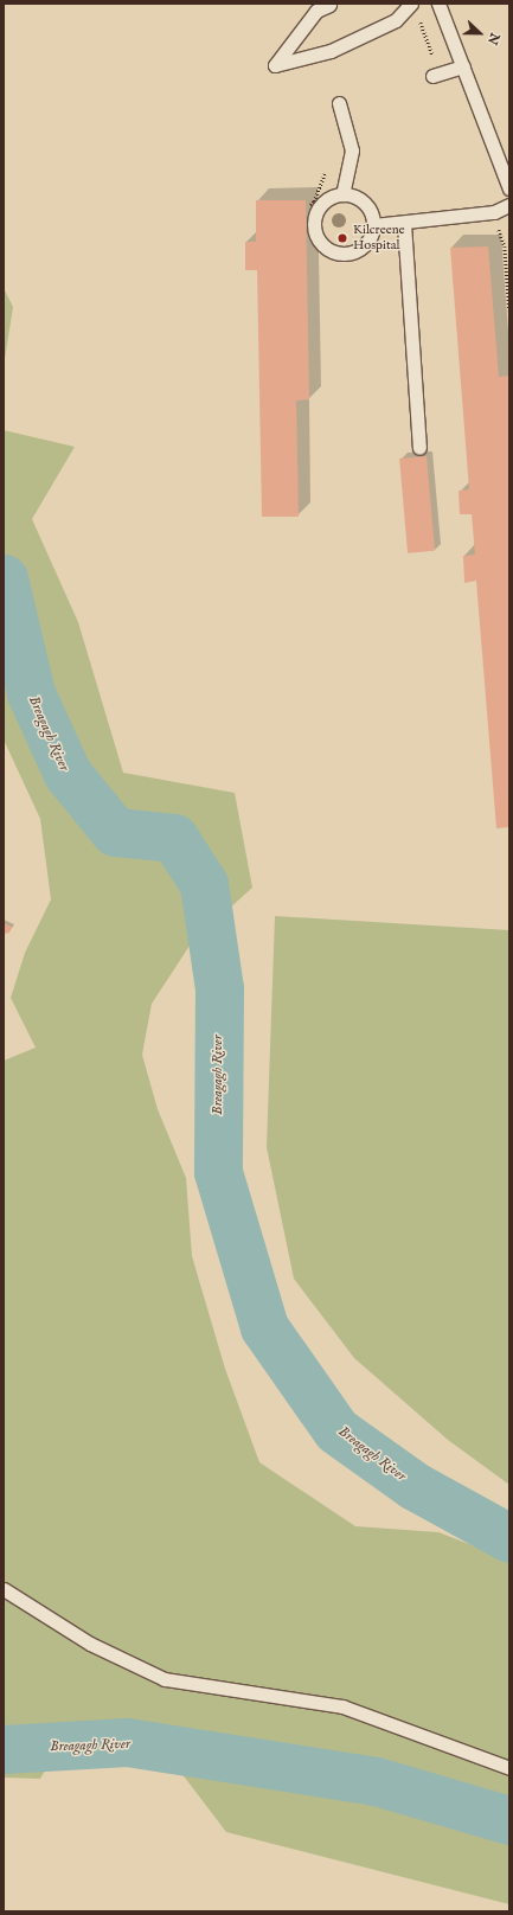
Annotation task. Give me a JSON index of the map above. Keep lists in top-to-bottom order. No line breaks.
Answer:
{"water":["Breagagh River"],"places":["Kilcreene Hospital"],"north":"right"}
